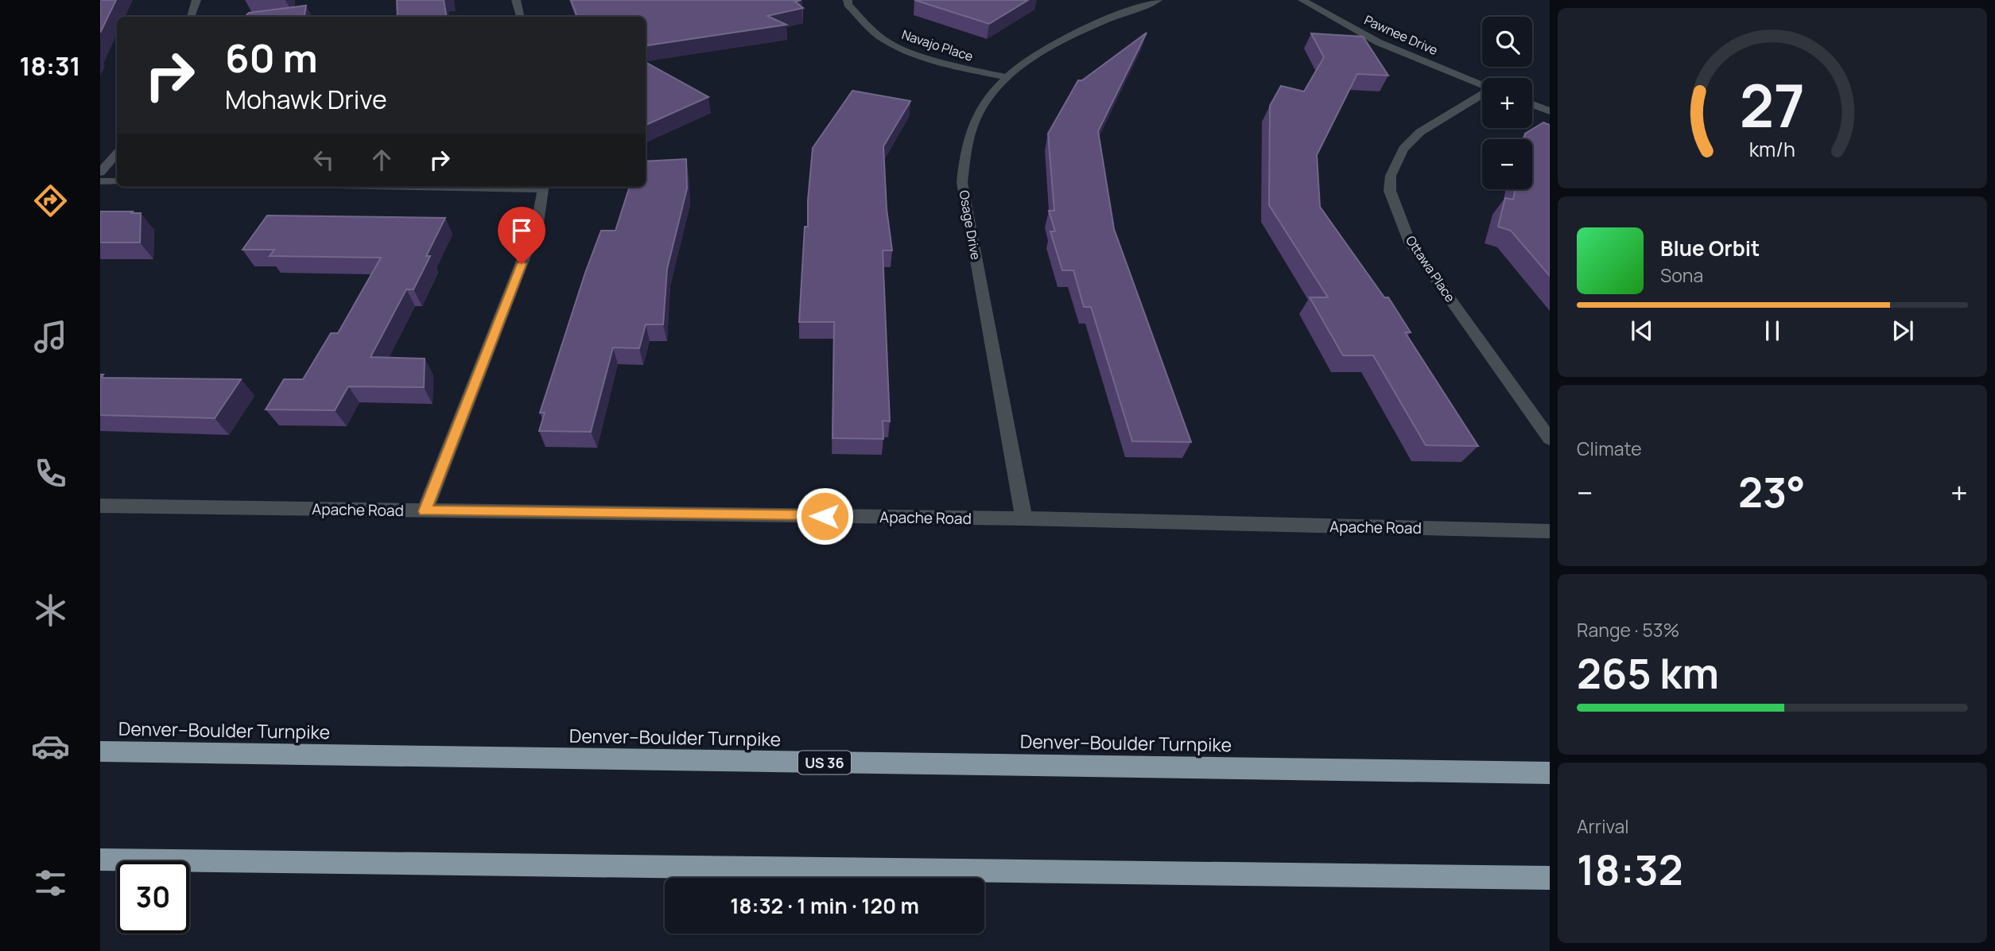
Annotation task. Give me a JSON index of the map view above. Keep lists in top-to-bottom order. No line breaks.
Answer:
{"streets":{"highway":["Denver–Boulder Turnpike","US 36"],"street":["Pawnee Drive","Navajo Place","Osage Drive","Ottawa Place","Apache Road"]},"crossings":[["Navajo Place","Osage Drive"],["Osage Drive","Apache Road"]],"page":{"tabs":"18:31","map_buttons":["+","−"],"turn":["60 m","Mohawk Drive"],"song":["Blue Orbit","Sona"],"tile":["Climate",["Range · 53%","265 km"],["Arrival","18:32"]],"heat":["−","23°","+"],"limit":"30","trip":"18:32 · 1 min · 120 m","gauge":["27","km/h"]}}
